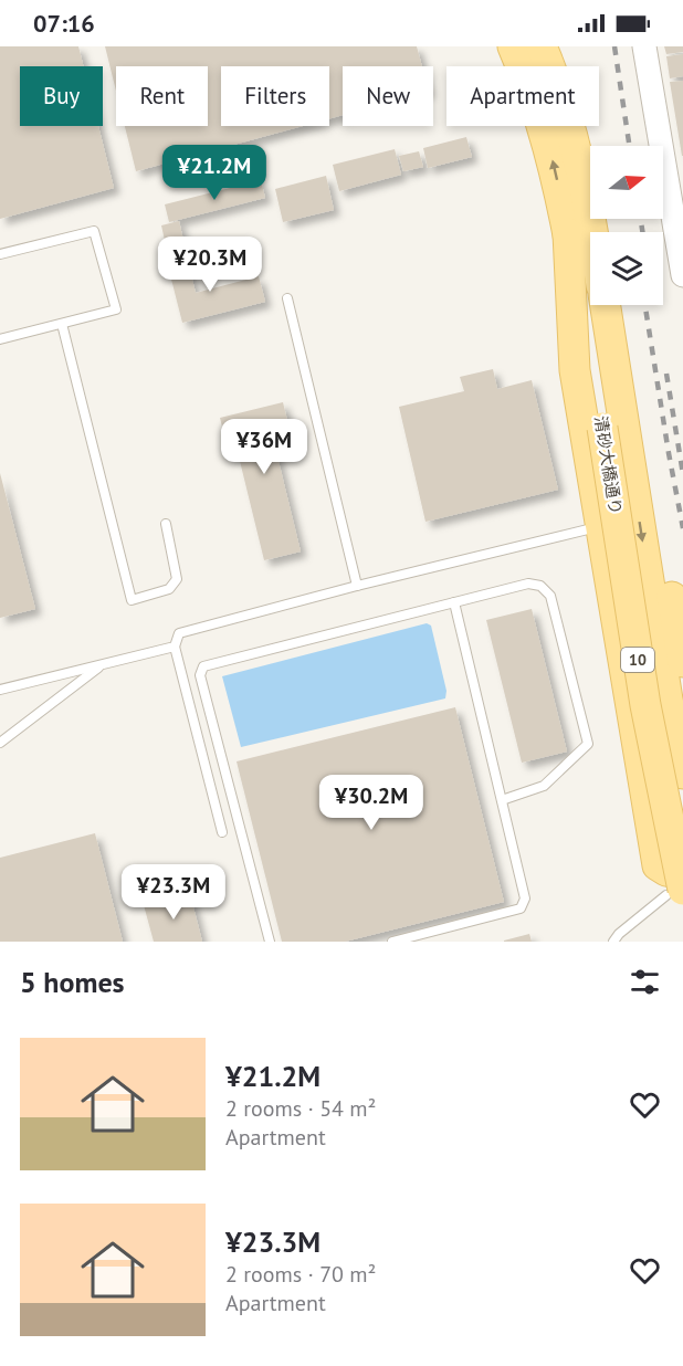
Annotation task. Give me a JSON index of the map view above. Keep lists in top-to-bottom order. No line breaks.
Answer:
{"streets":{"main road":["清砂大橋通り","10"]},"north":"right","page":{"status":"07:16","chip":["Buy","Rent","Filters","New","Apartment"],"price":["¥21.2M","¥20.3M","¥36M","¥30.2M","¥23.3M"],"heading":"5 homes","list":[{"name":"¥21.2M","note":"2 rooms · 54 m² · Apartment"},{"name":"¥23.3M","note":"2 rooms · 70 m² · Apartment"}]}}
